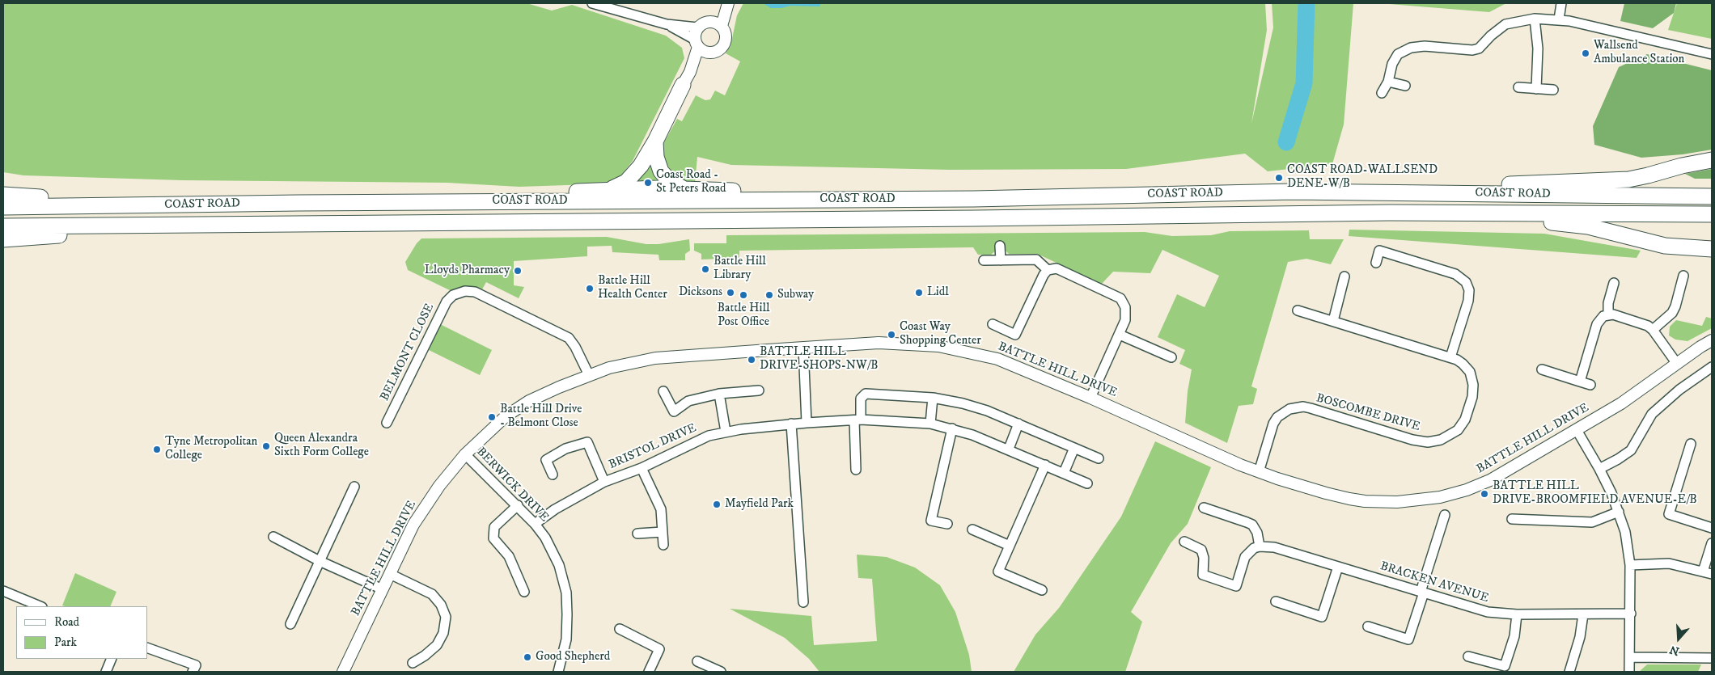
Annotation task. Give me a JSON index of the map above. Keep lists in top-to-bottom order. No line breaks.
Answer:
{"streets":{"highway":["COAST ROAD"],"street":["BELMONT CLOSE","BATTLE HILL DRIVE","BOSCOMBE DRIVE","BRISTOL DRIVE","BERWICK DRIVE","BRACKEN AVENUE"]},"crossings":[["BELMONT CLOSE","BATTLE HILL DRIVE"],["BATTLE HILL DRIVE","BOSCOMBE DRIVE"],["BATTLE HILL DRIVE","BERWICK DRIVE"],["BRISTOL DRIVE","BERWICK DRIVE"]],"places":["Wallsend Ambulance Station","COAST ROAD-WALLSEND DENE-W/B","Coast Road - St Peters Road","Battle Hill Library","Lloyds Pharmacy","Battle Hill Health Center","Dicksons","Lidl","Battle Hill Post Office","Subway","Coast Way Shopping Center","BATTLE HILL DRIVE-SHOPS-NW/B","Battle Hill Drive - Belmont Close","Queen Alexandra Sixth Form College","Tyne Metropolitan College","BATTLE HILL DRIVE-BROOMFIELD AVENUE-E/B","Mayfield Park","Good Shepherd"],"legend":["Road","Park"],"north":"bottom"}
